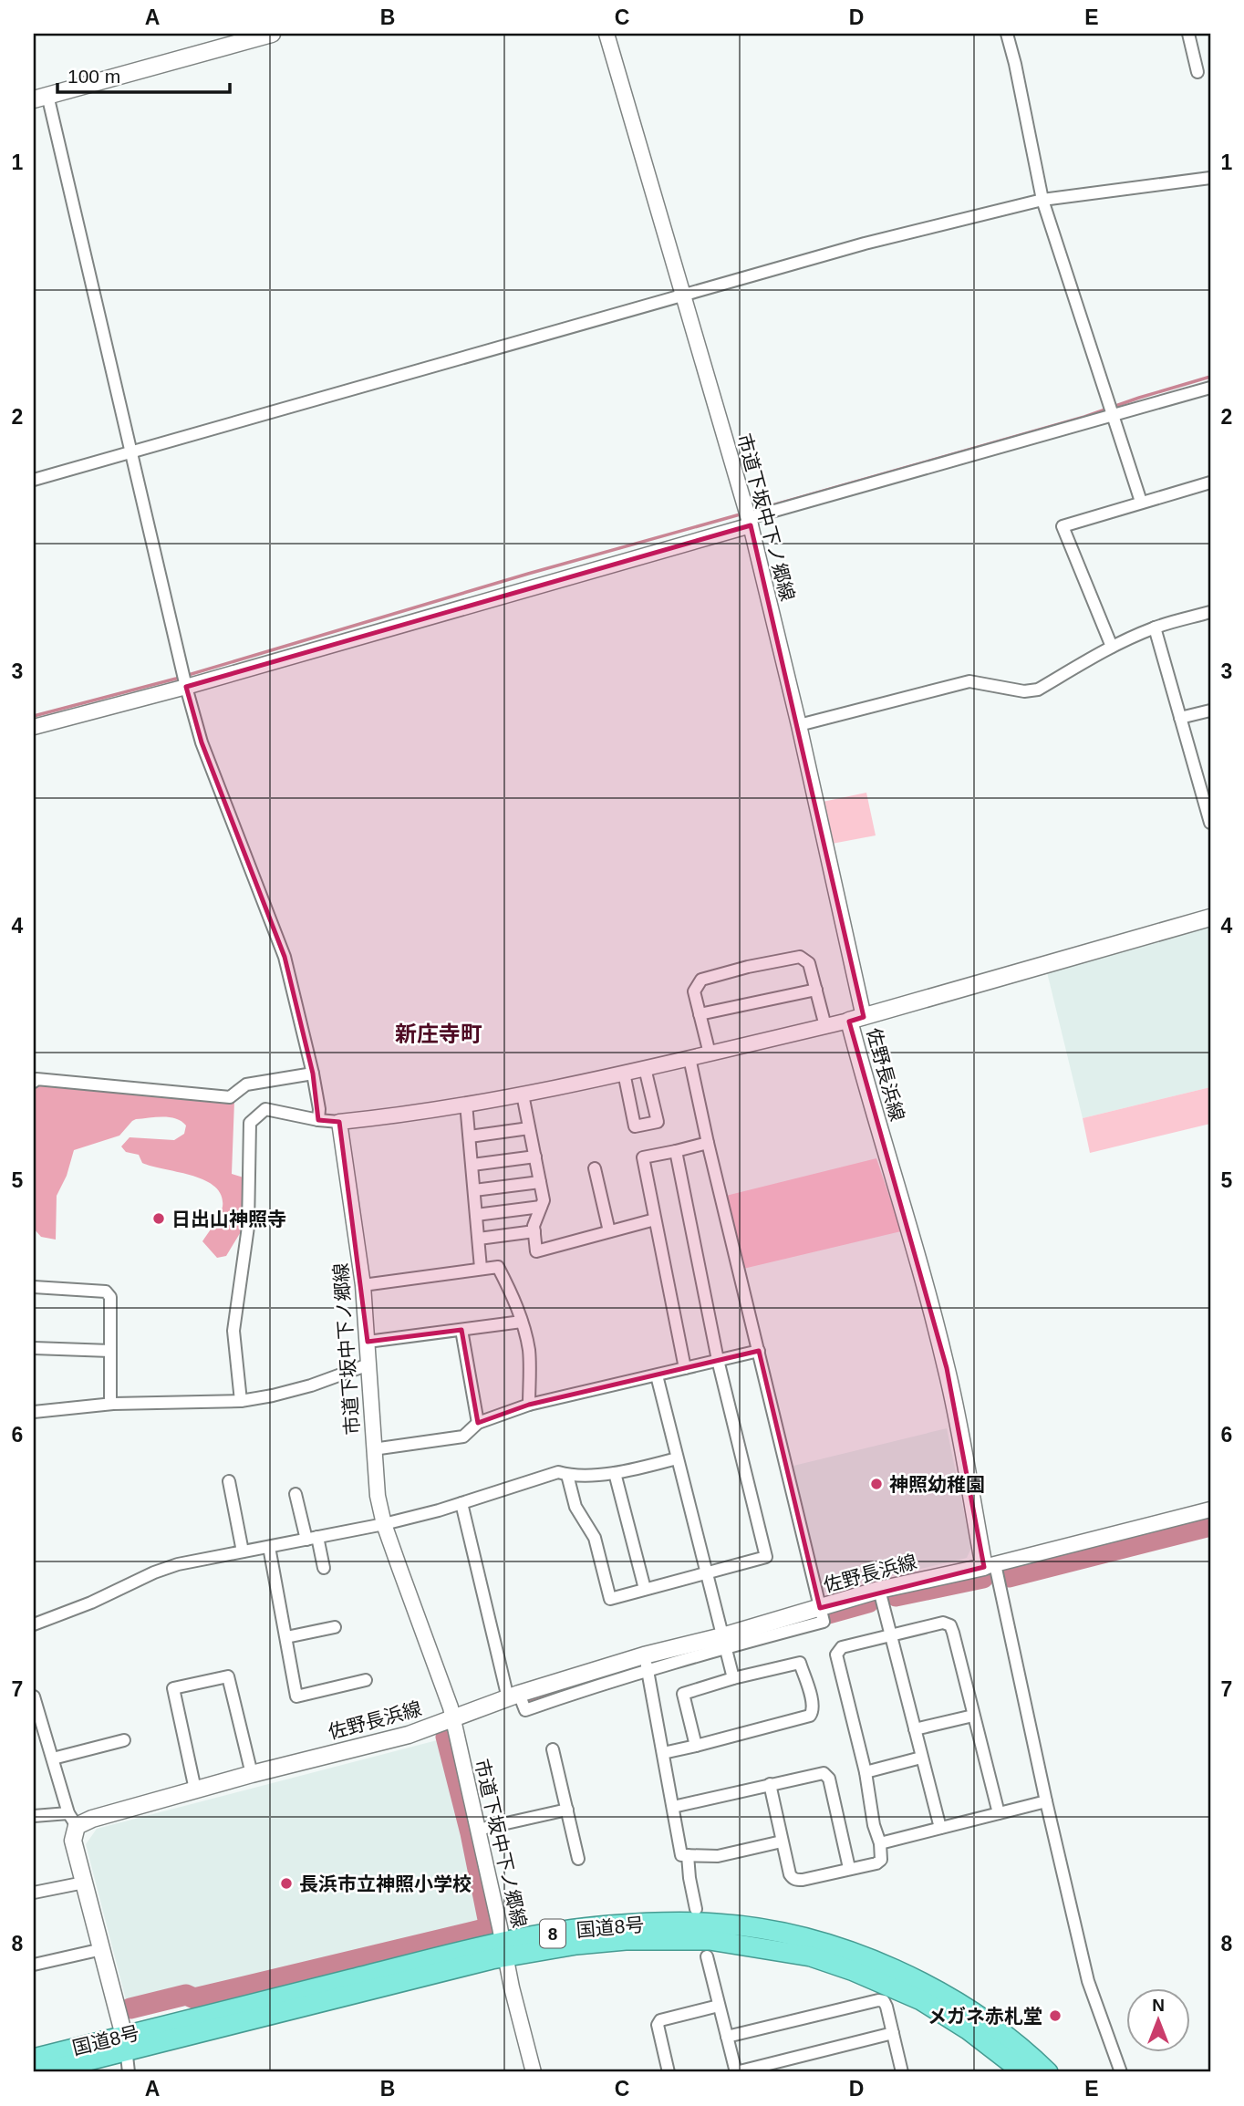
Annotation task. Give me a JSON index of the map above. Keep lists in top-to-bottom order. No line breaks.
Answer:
{"streets":{"highway":["国道8号","8"],"main road":["佐野長浜線"],"street":["市道下坂中下ノ郷線"]},"crossings":[["市道下坂中下ノ郷線","佐野長浜線"],["市道下坂中下ノ郷線","国道8号"]],"districts":["新庄寺町"],"places":["日出山神照寺","神照幼稚園","長浜市立神照小学校","メガネ赤札堂"],"scale_bar":"100 m","north":"top","grid":{"columns":["A","B","C","D","E"],"rows":["1","2","3","4","5","6","7","8"]}}
